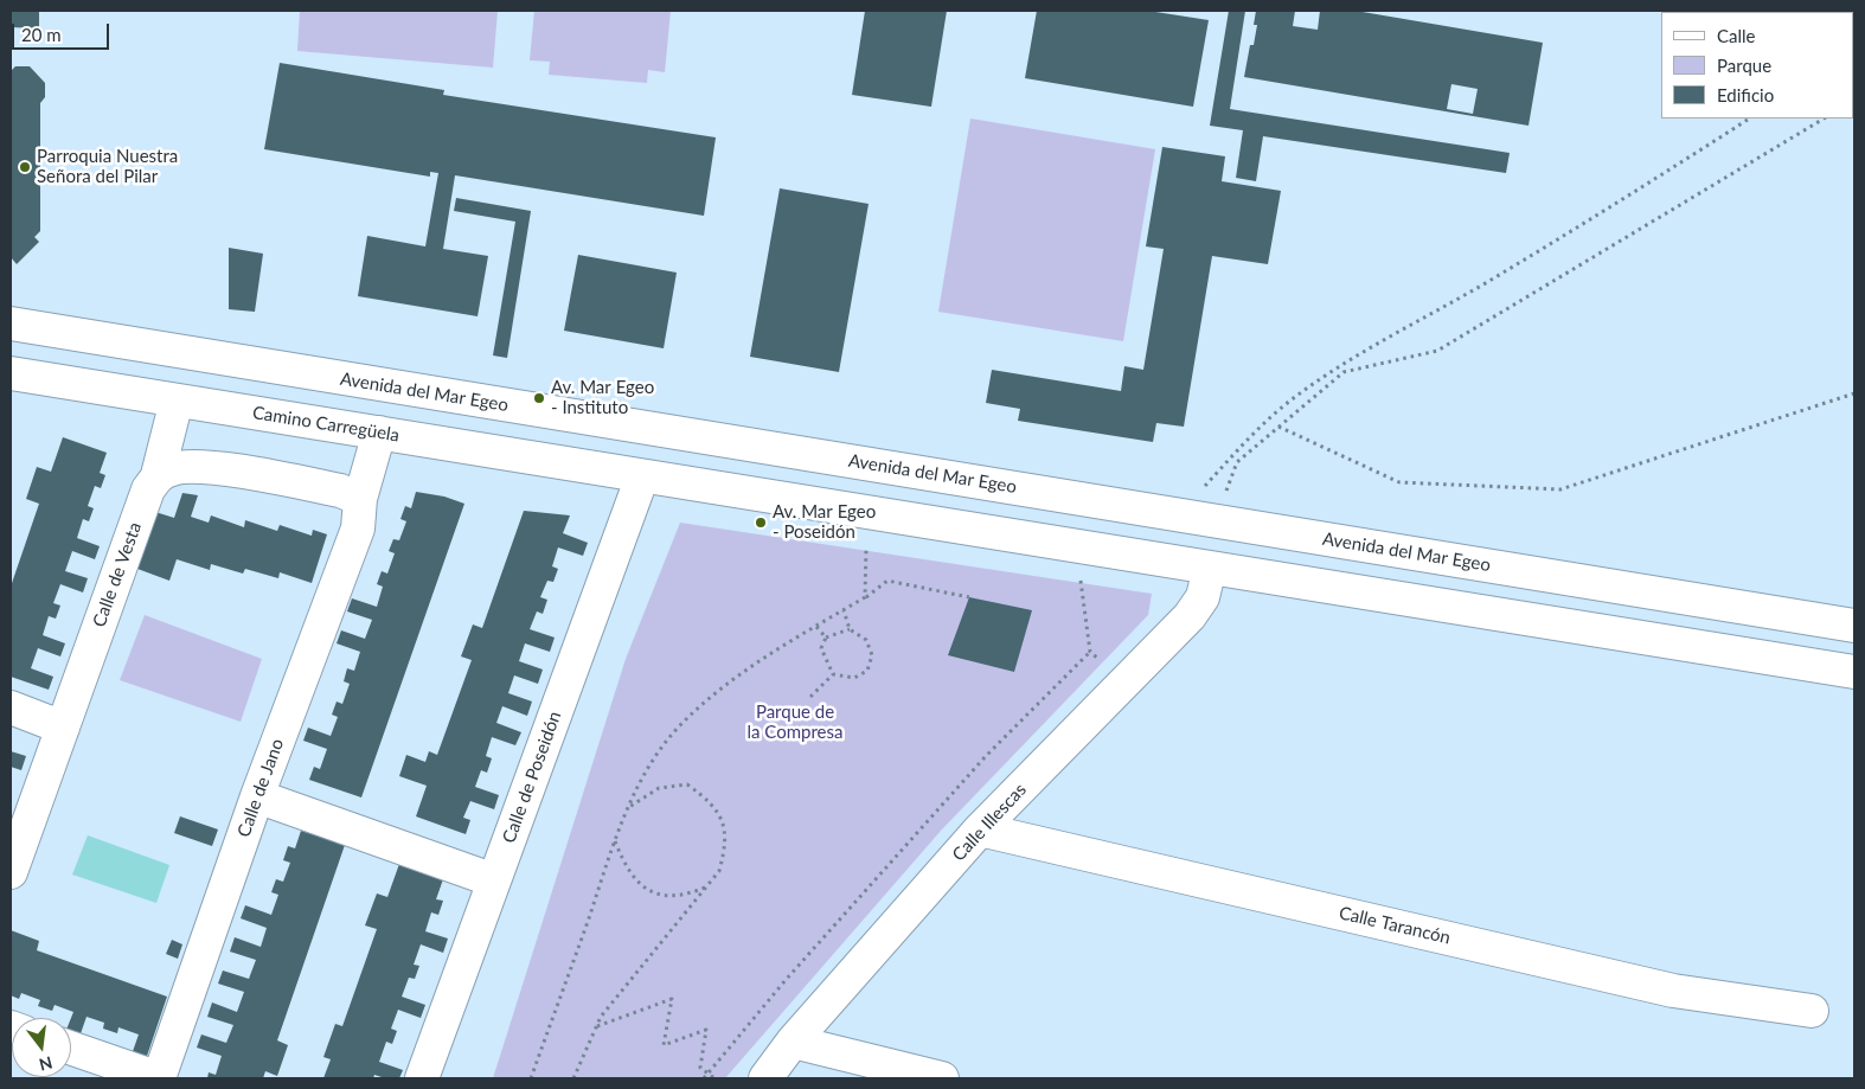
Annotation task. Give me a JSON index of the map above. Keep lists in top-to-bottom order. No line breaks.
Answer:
{"streets":{"street":["Avenida del Mar Egeo","Camino Carregüela","Calle de Vesta","Calle de Poseidón","Calle de Jano","Calle Illescas","Calle Tarancón"]},"crossings":[["Camino Carregüela","Calle de Vesta"],["Camino Carregüela","Calle de Poseidón"],["Camino Carregüela","Calle de Jano"],["Calle Illescas","Calle Tarancón"]],"parks":["Parque de la Compresa"],"places":["Parroquia Nuestra Señora del Pilar","Av. Mar Egeo - Instituto","Av. Mar Egeo - Poseidón"],"legend":["Calle","Parque","Edificio"],"scale_bar":"20 m","north":"bottom"}
